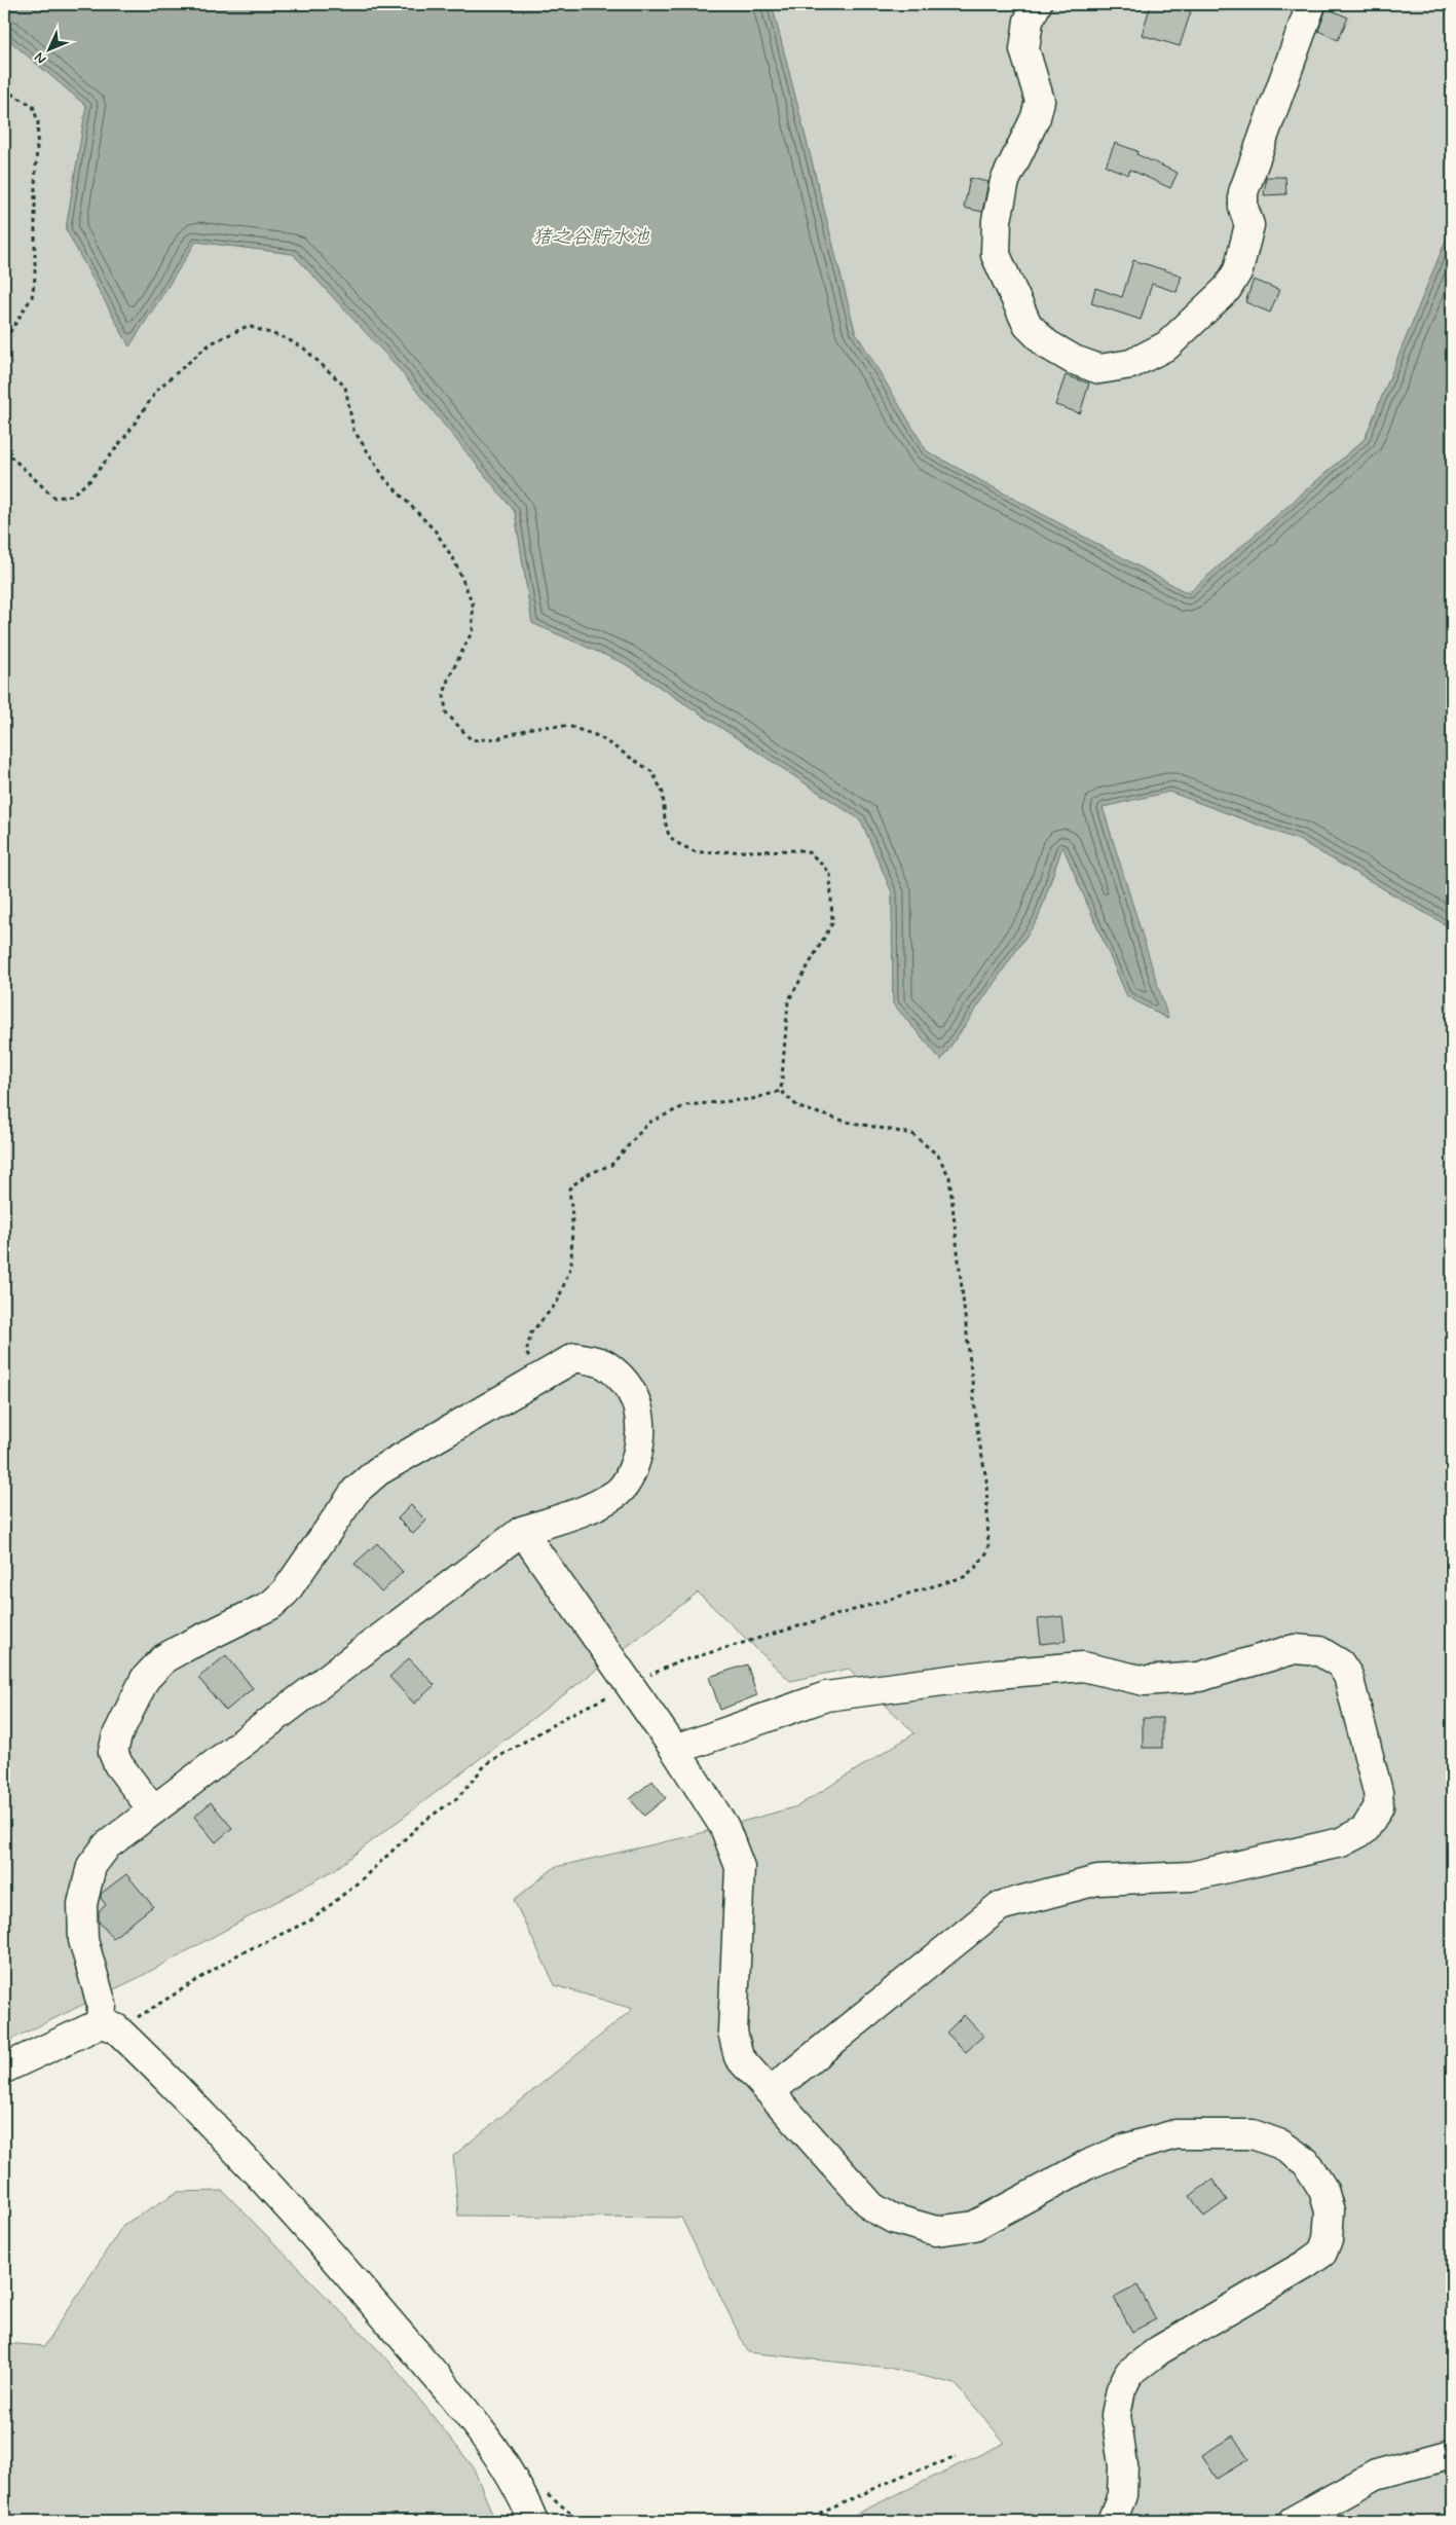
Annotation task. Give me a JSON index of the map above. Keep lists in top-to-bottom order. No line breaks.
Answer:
{"water":["猪之谷貯水池"],"north":"bottom left"}
